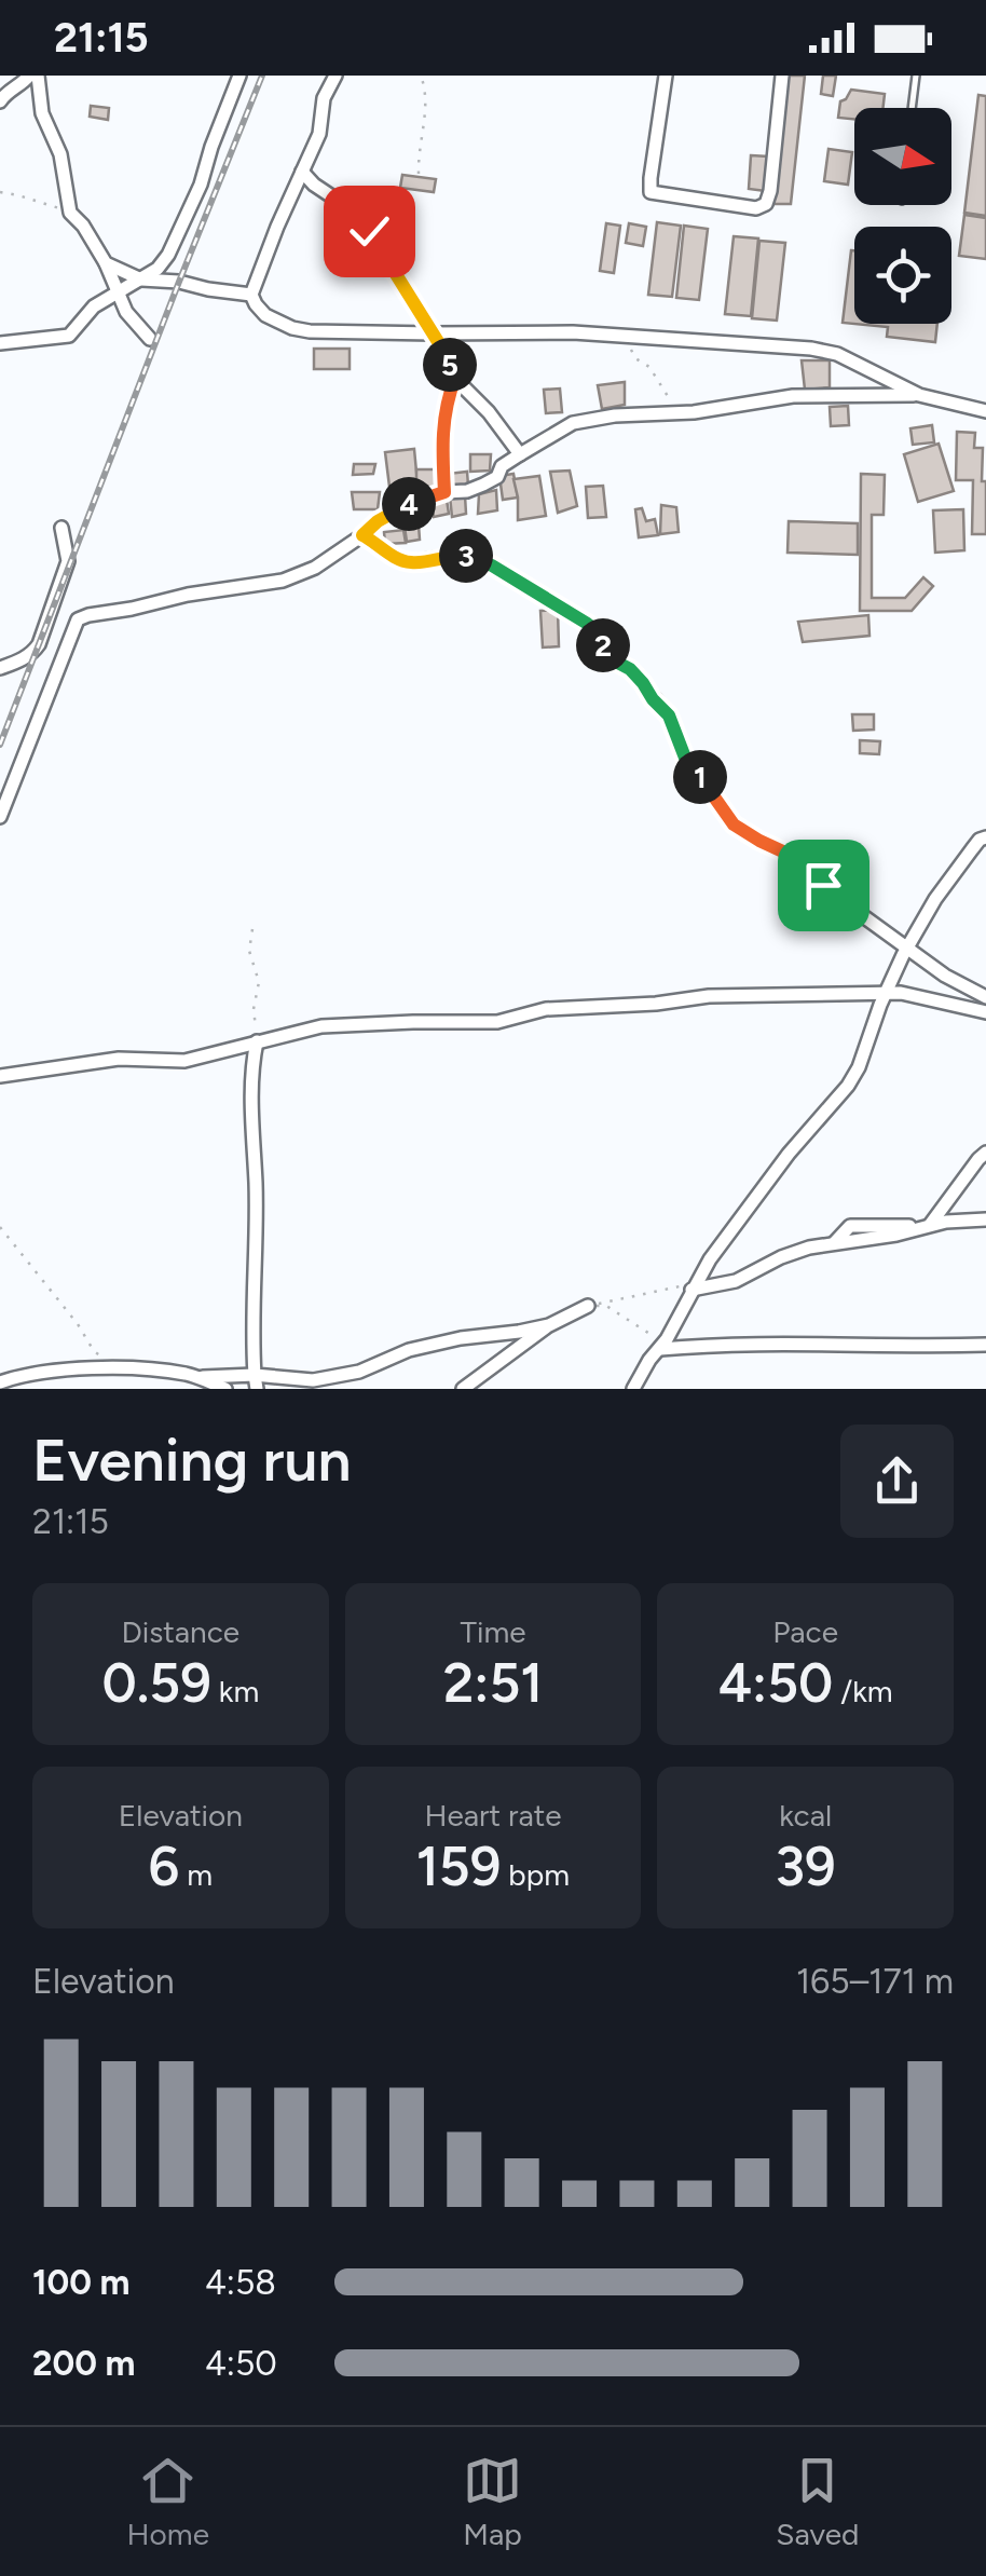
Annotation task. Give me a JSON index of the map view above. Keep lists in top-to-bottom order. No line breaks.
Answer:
{"north":"right","page":{"status":"21:15","pins":["5","4","3","2","1"],"heading":["Evening run","21:15"],"stats":[["Distance","0.59 km"],["Time","2:51"],["Pace","4:50 /km"],["Elevation","6 m"],["Heart rate","159 bpm"],["kcal","39"]],"chart":["Elevation","165–171 m"],"list":[{"name":"100 m","note":"4:58"},{"name":"200 m","note":"4:50"}],"tabs":["Home","Map","Saved"]}}
